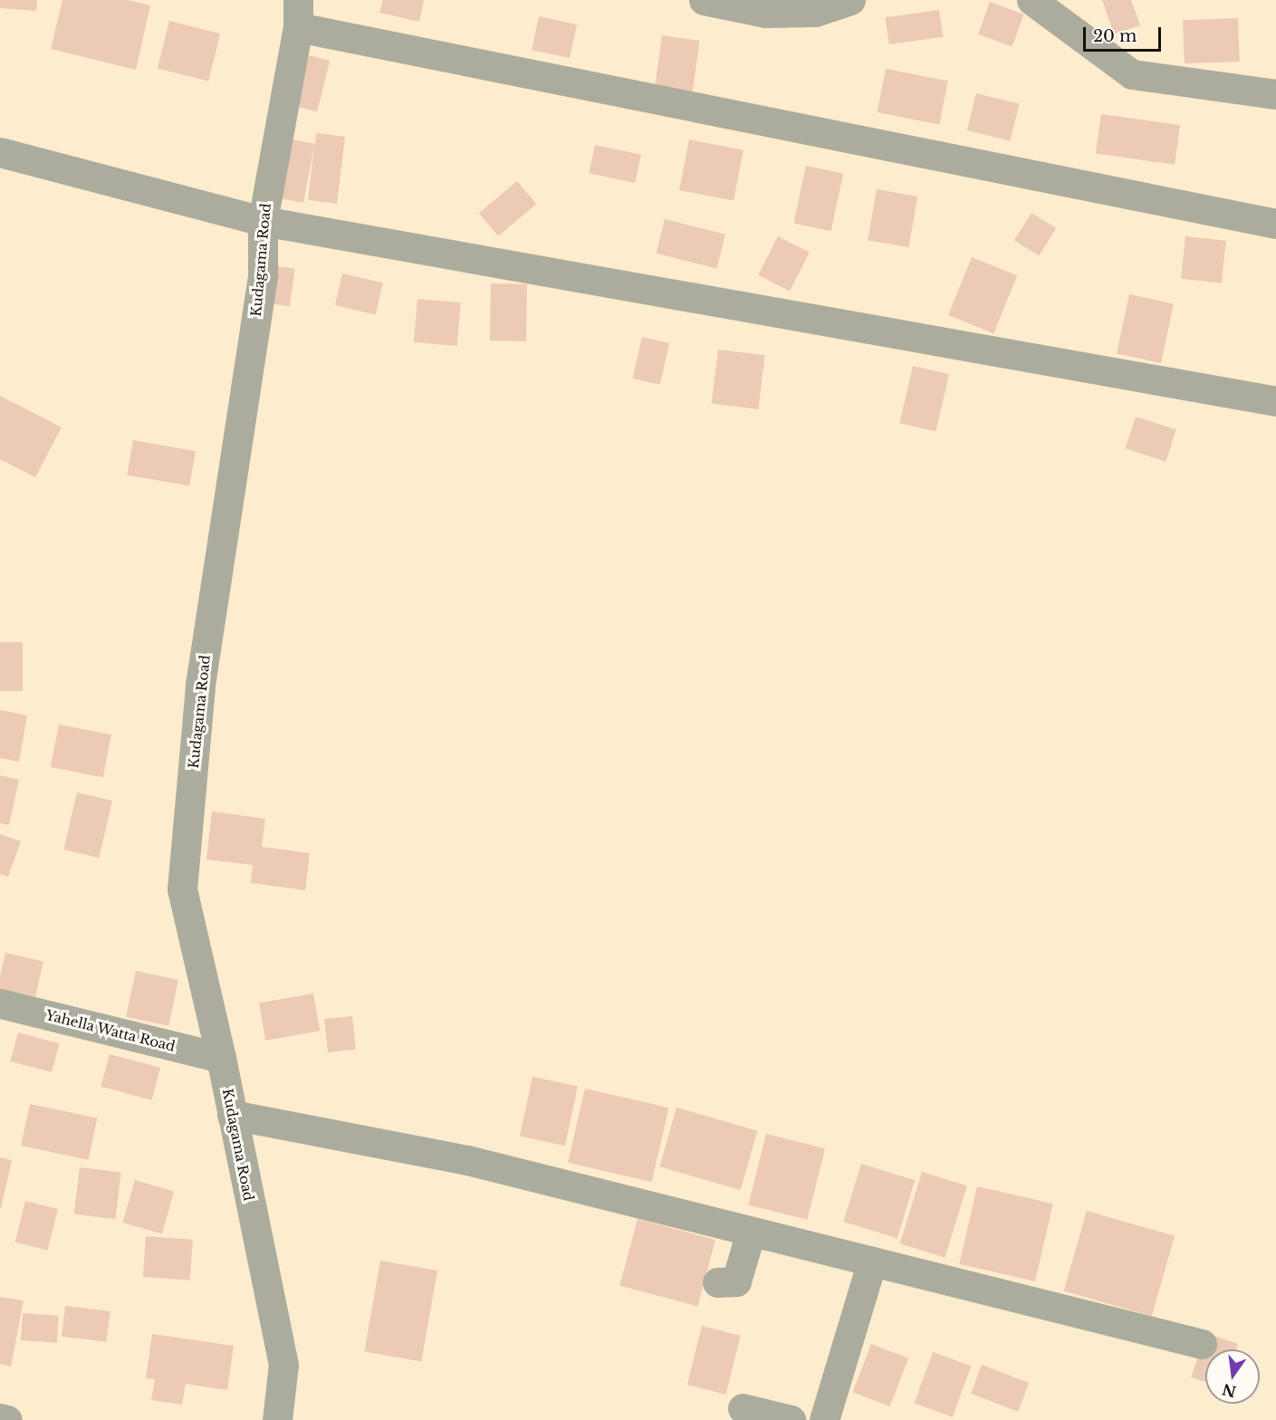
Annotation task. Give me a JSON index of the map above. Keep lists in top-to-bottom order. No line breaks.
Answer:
{"streets":{"street":["Kudagama Road","Yahella Watta Road"]},"crossings":[["Kudagama Road","Yahella Watta Road"]],"scale_bar":"20 m","north":"bottom"}
